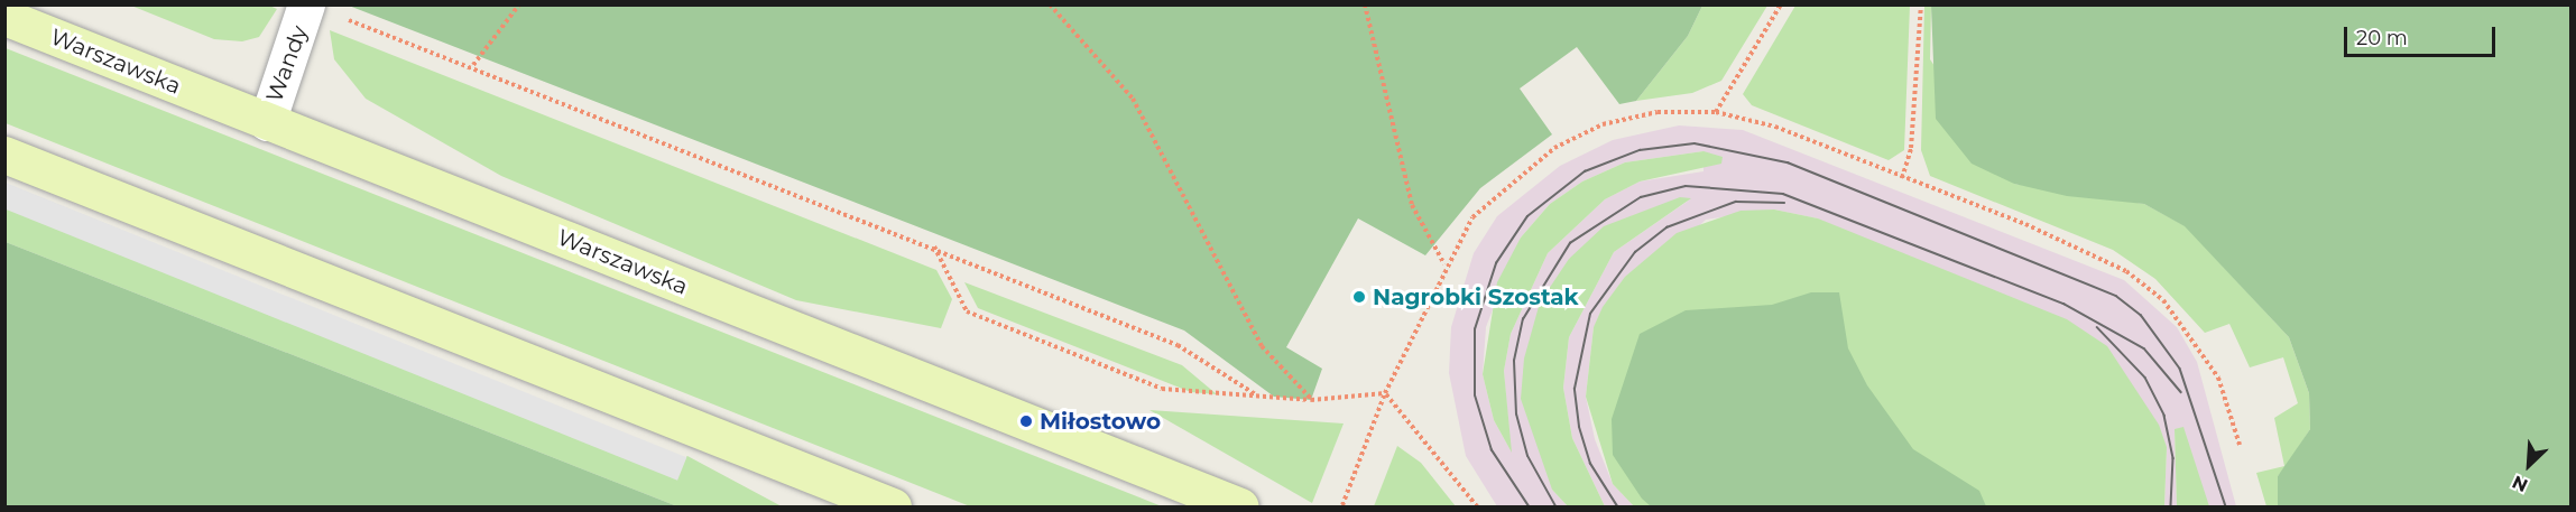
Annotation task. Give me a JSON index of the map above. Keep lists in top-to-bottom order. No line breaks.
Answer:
{"streets":{"main road":["Warszawska"],"street":["Wandy"]},"crossings":[["Warszawska","Wandy"]],"places":["Nagrobki Szostak","Miłostowo"],"scale_bar":"20 m","north":"bottom left"}
